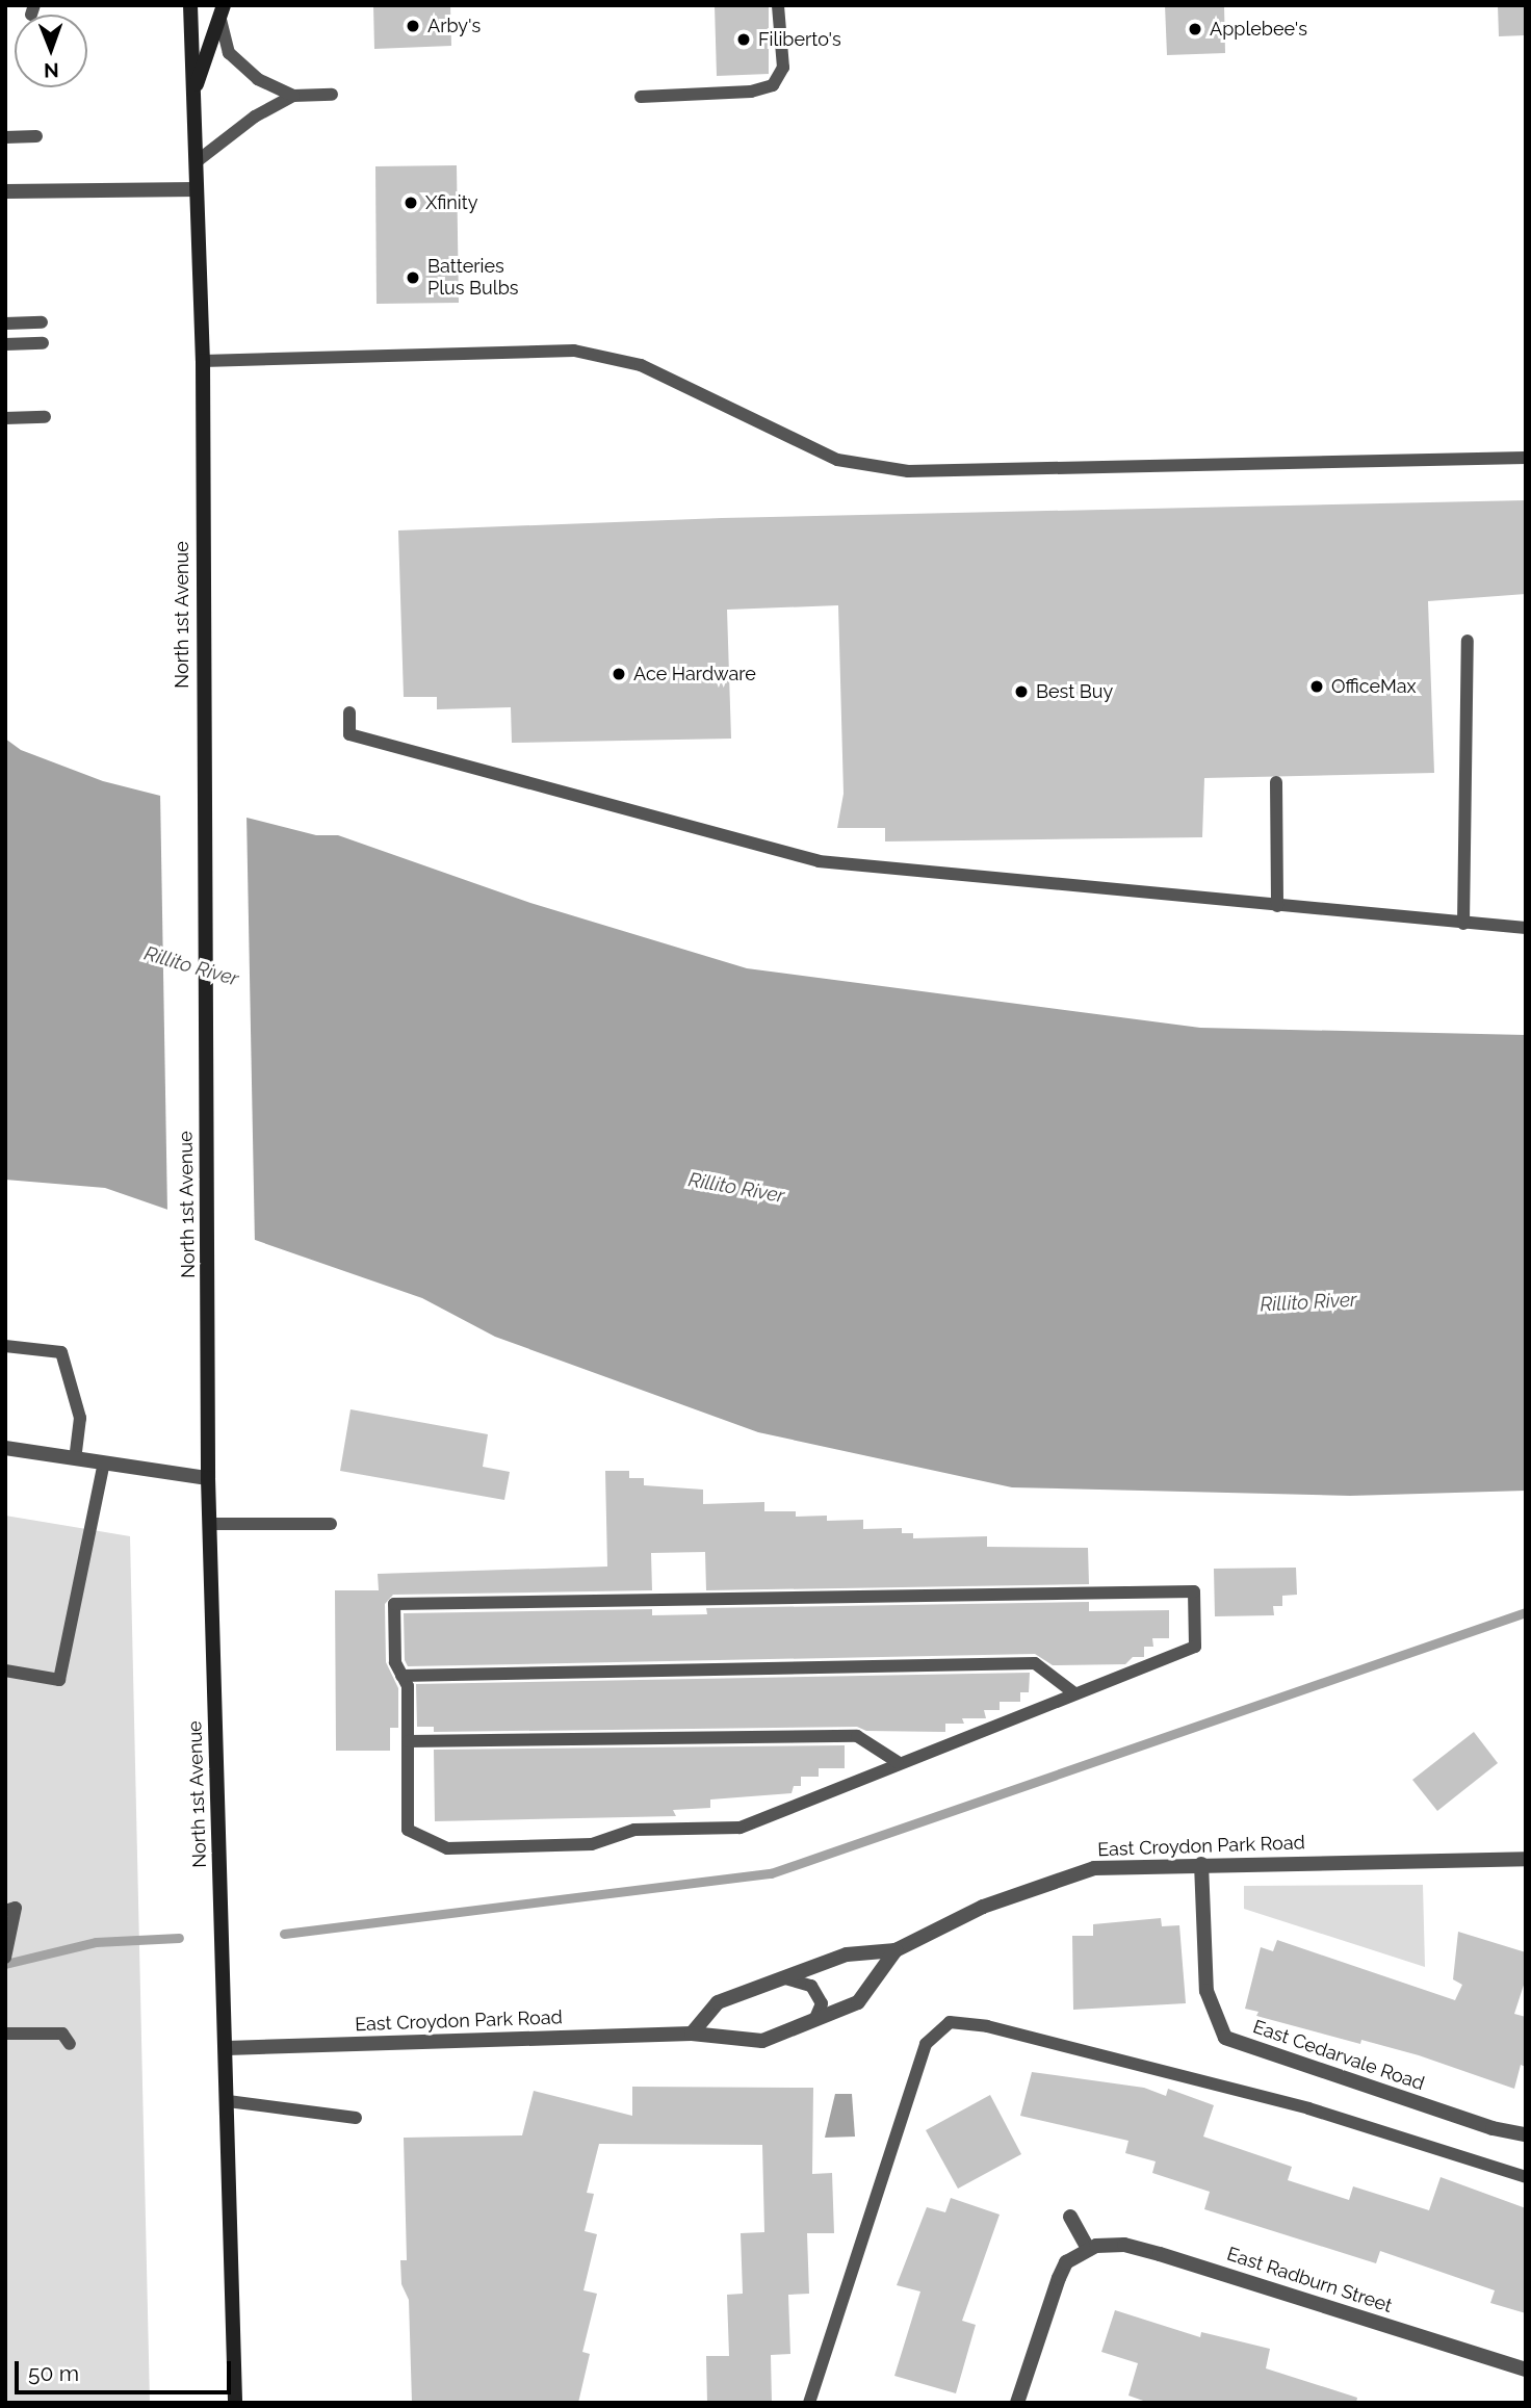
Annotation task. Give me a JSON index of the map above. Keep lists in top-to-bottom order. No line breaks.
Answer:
{"streets":{"main road":["North 1st Avenue"],"street":["East Croydon Park Road","East Cedarvale Road","East Radburn Street"]},"crossings":[["North 1st Avenue","East Croydon Park Road"],["East Croydon Park Road","East Cedarvale Road"]],"water":["Rillito River"],"places":["Arby's","Applebee's","Filiberto's","Xfinity","Batteries Plus Bulbs","Ace Hardware","OfficeMax","Best Buy"],"scale_bar":"50 m","north":"bottom"}
